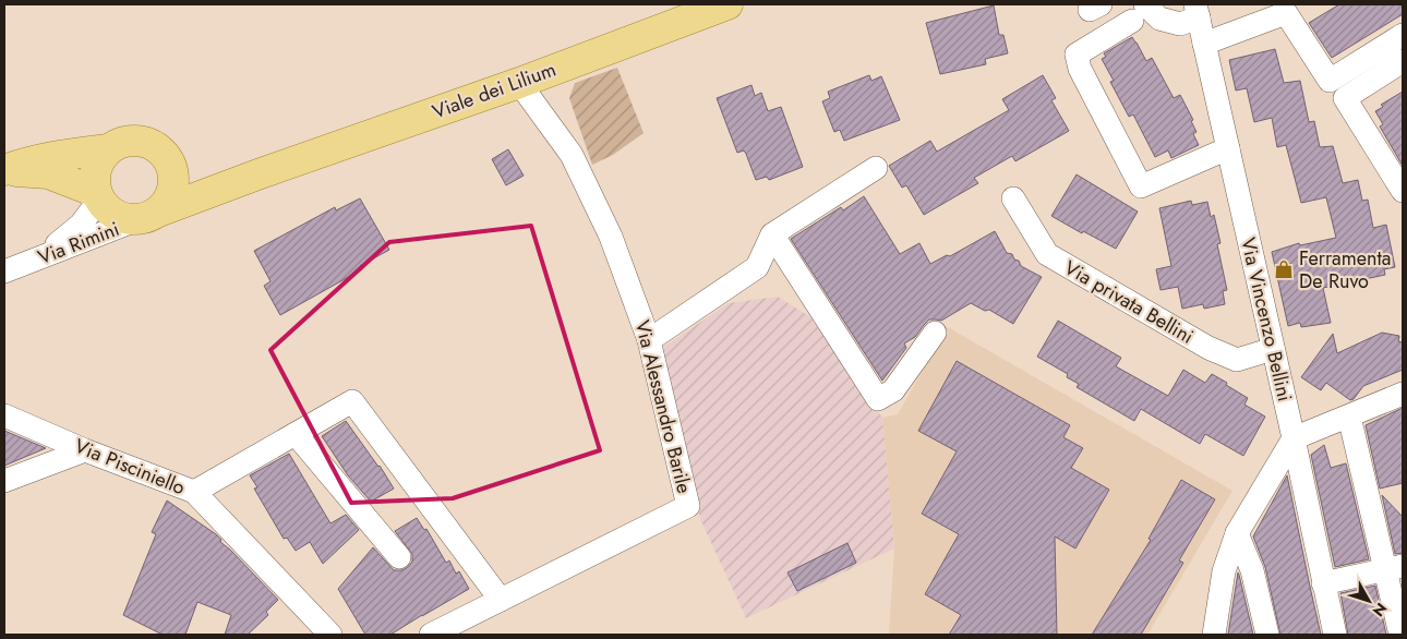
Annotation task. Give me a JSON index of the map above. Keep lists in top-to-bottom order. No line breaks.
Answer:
{"streets":{"main road":["Viale dei Lilium"],"street":["Via Rimini","Via privata Bellini","Via Vincenzo Bellini","Via Alessandro Barile","Via Pisciniello"]},"crossings":[["Viale dei Lilium","Via Rimini"],["Viale dei Lilium","Via Alessandro Barile"],["Via privata Bellini","Via Vincenzo Bellini"]],"places":{"shop":["Ferramenta De Ruvo"]},"north":"bottom right"}
